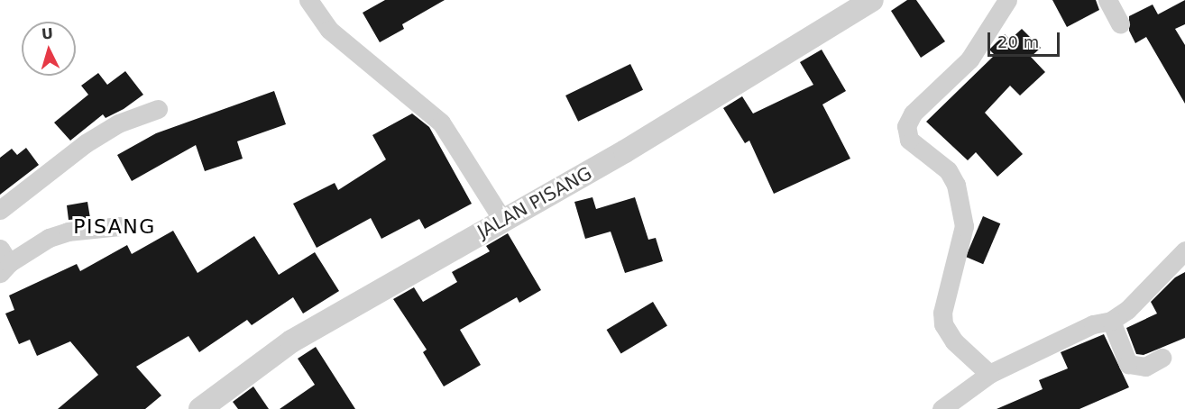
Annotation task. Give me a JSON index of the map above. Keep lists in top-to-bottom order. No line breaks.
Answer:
{"streets":{"street":["JALAN PISANG"]},"districts":["PISANG"],"scale_bar":"20 m","north":"top"}
